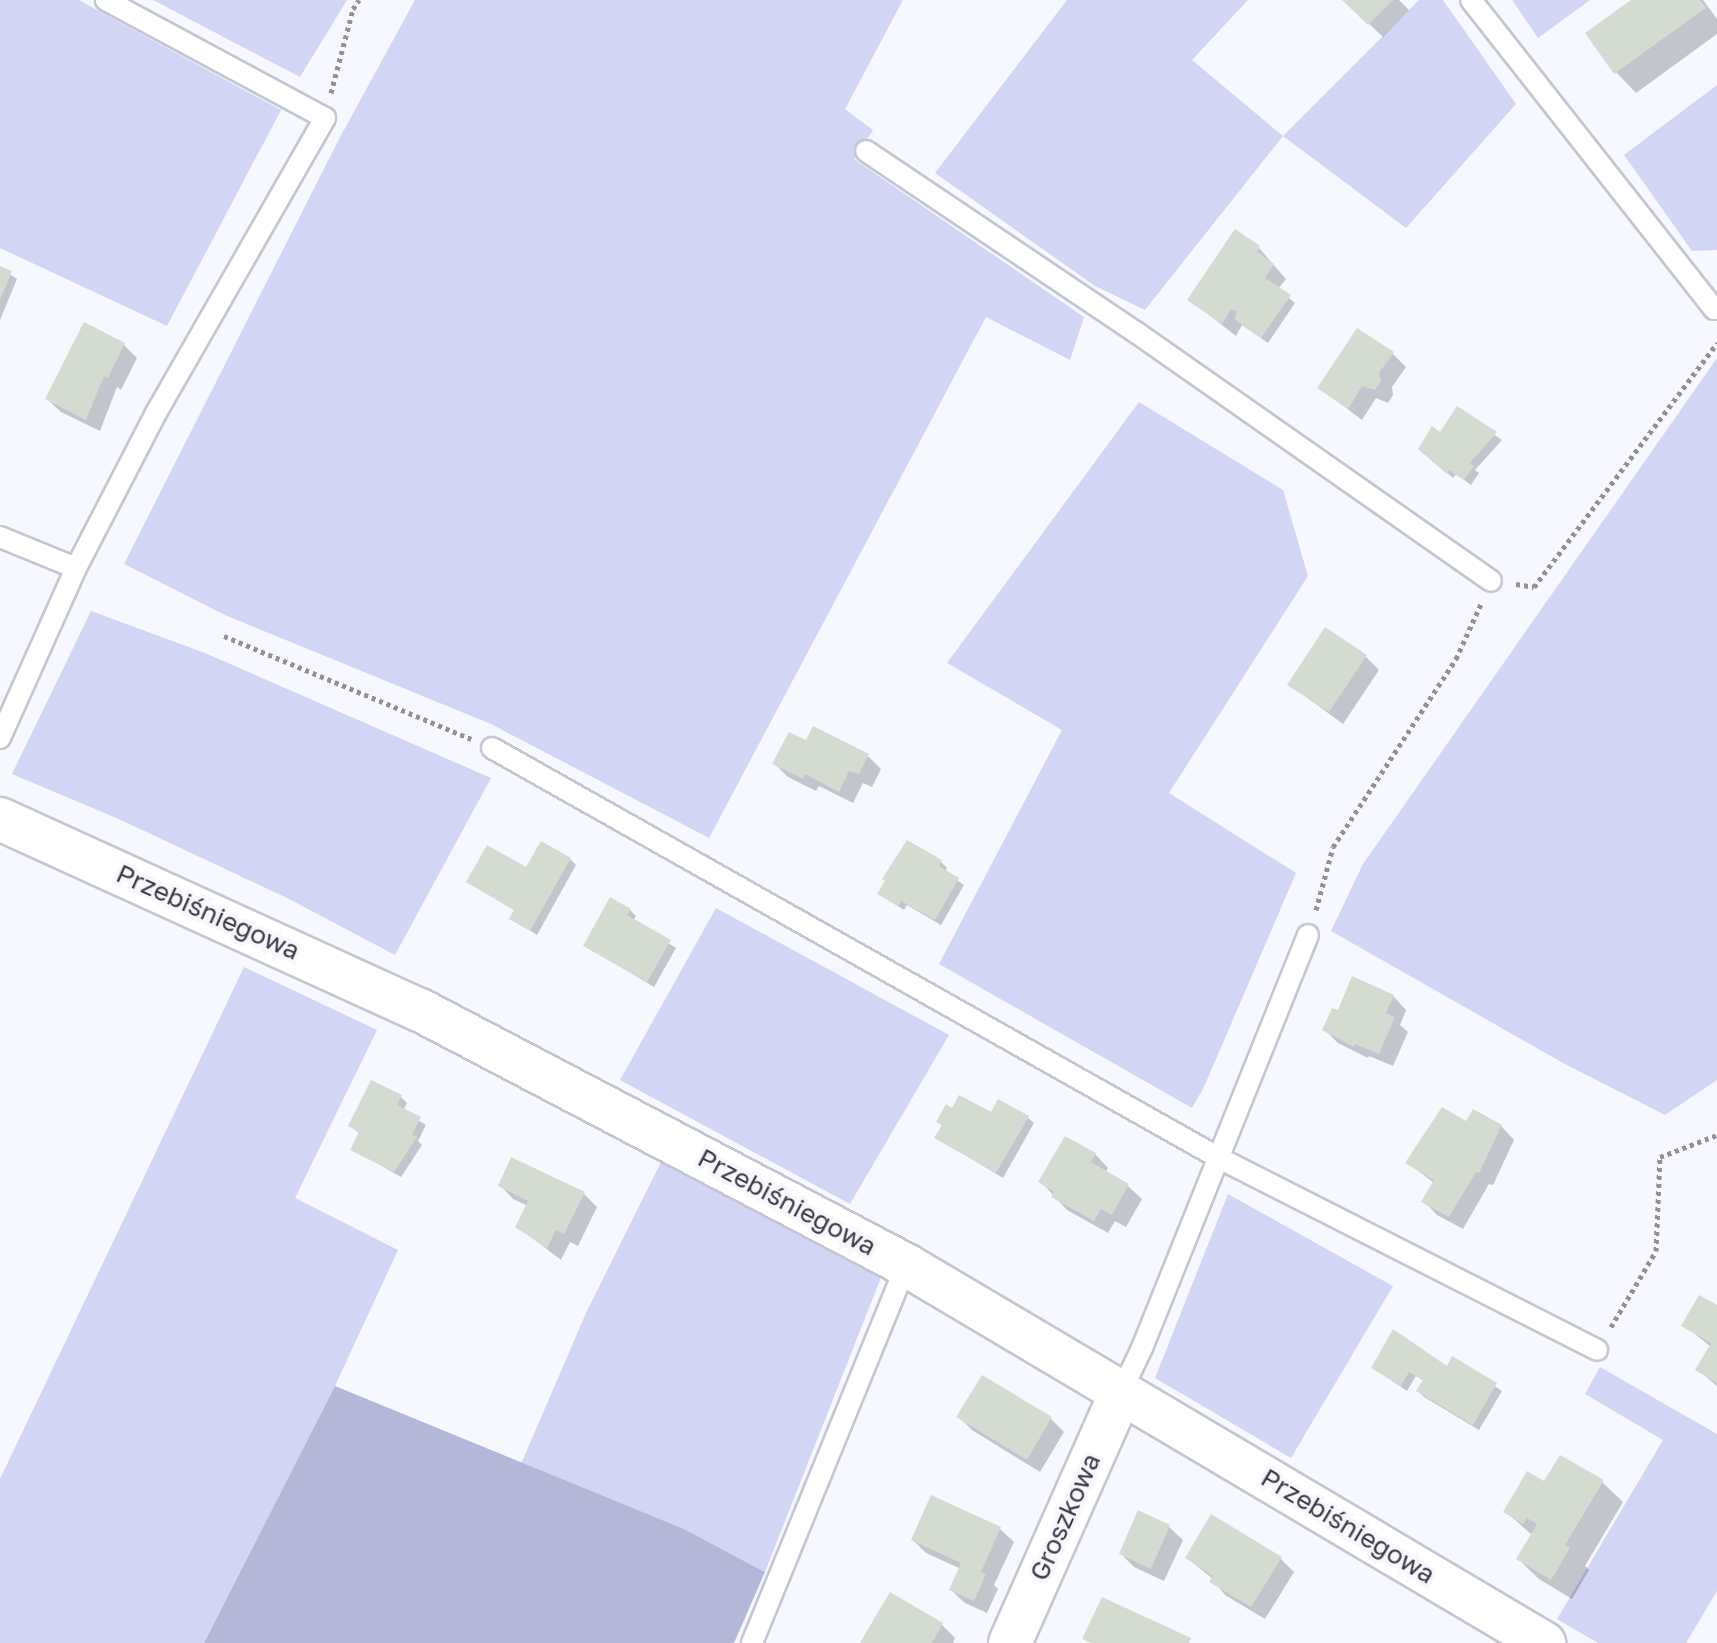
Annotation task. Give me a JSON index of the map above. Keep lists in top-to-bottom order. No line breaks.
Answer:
{"streets":{"street":["Przebiśniegowa","Groszkowa"]},"crossings":[["Przebiśniegowa","Groszkowa"]]}
